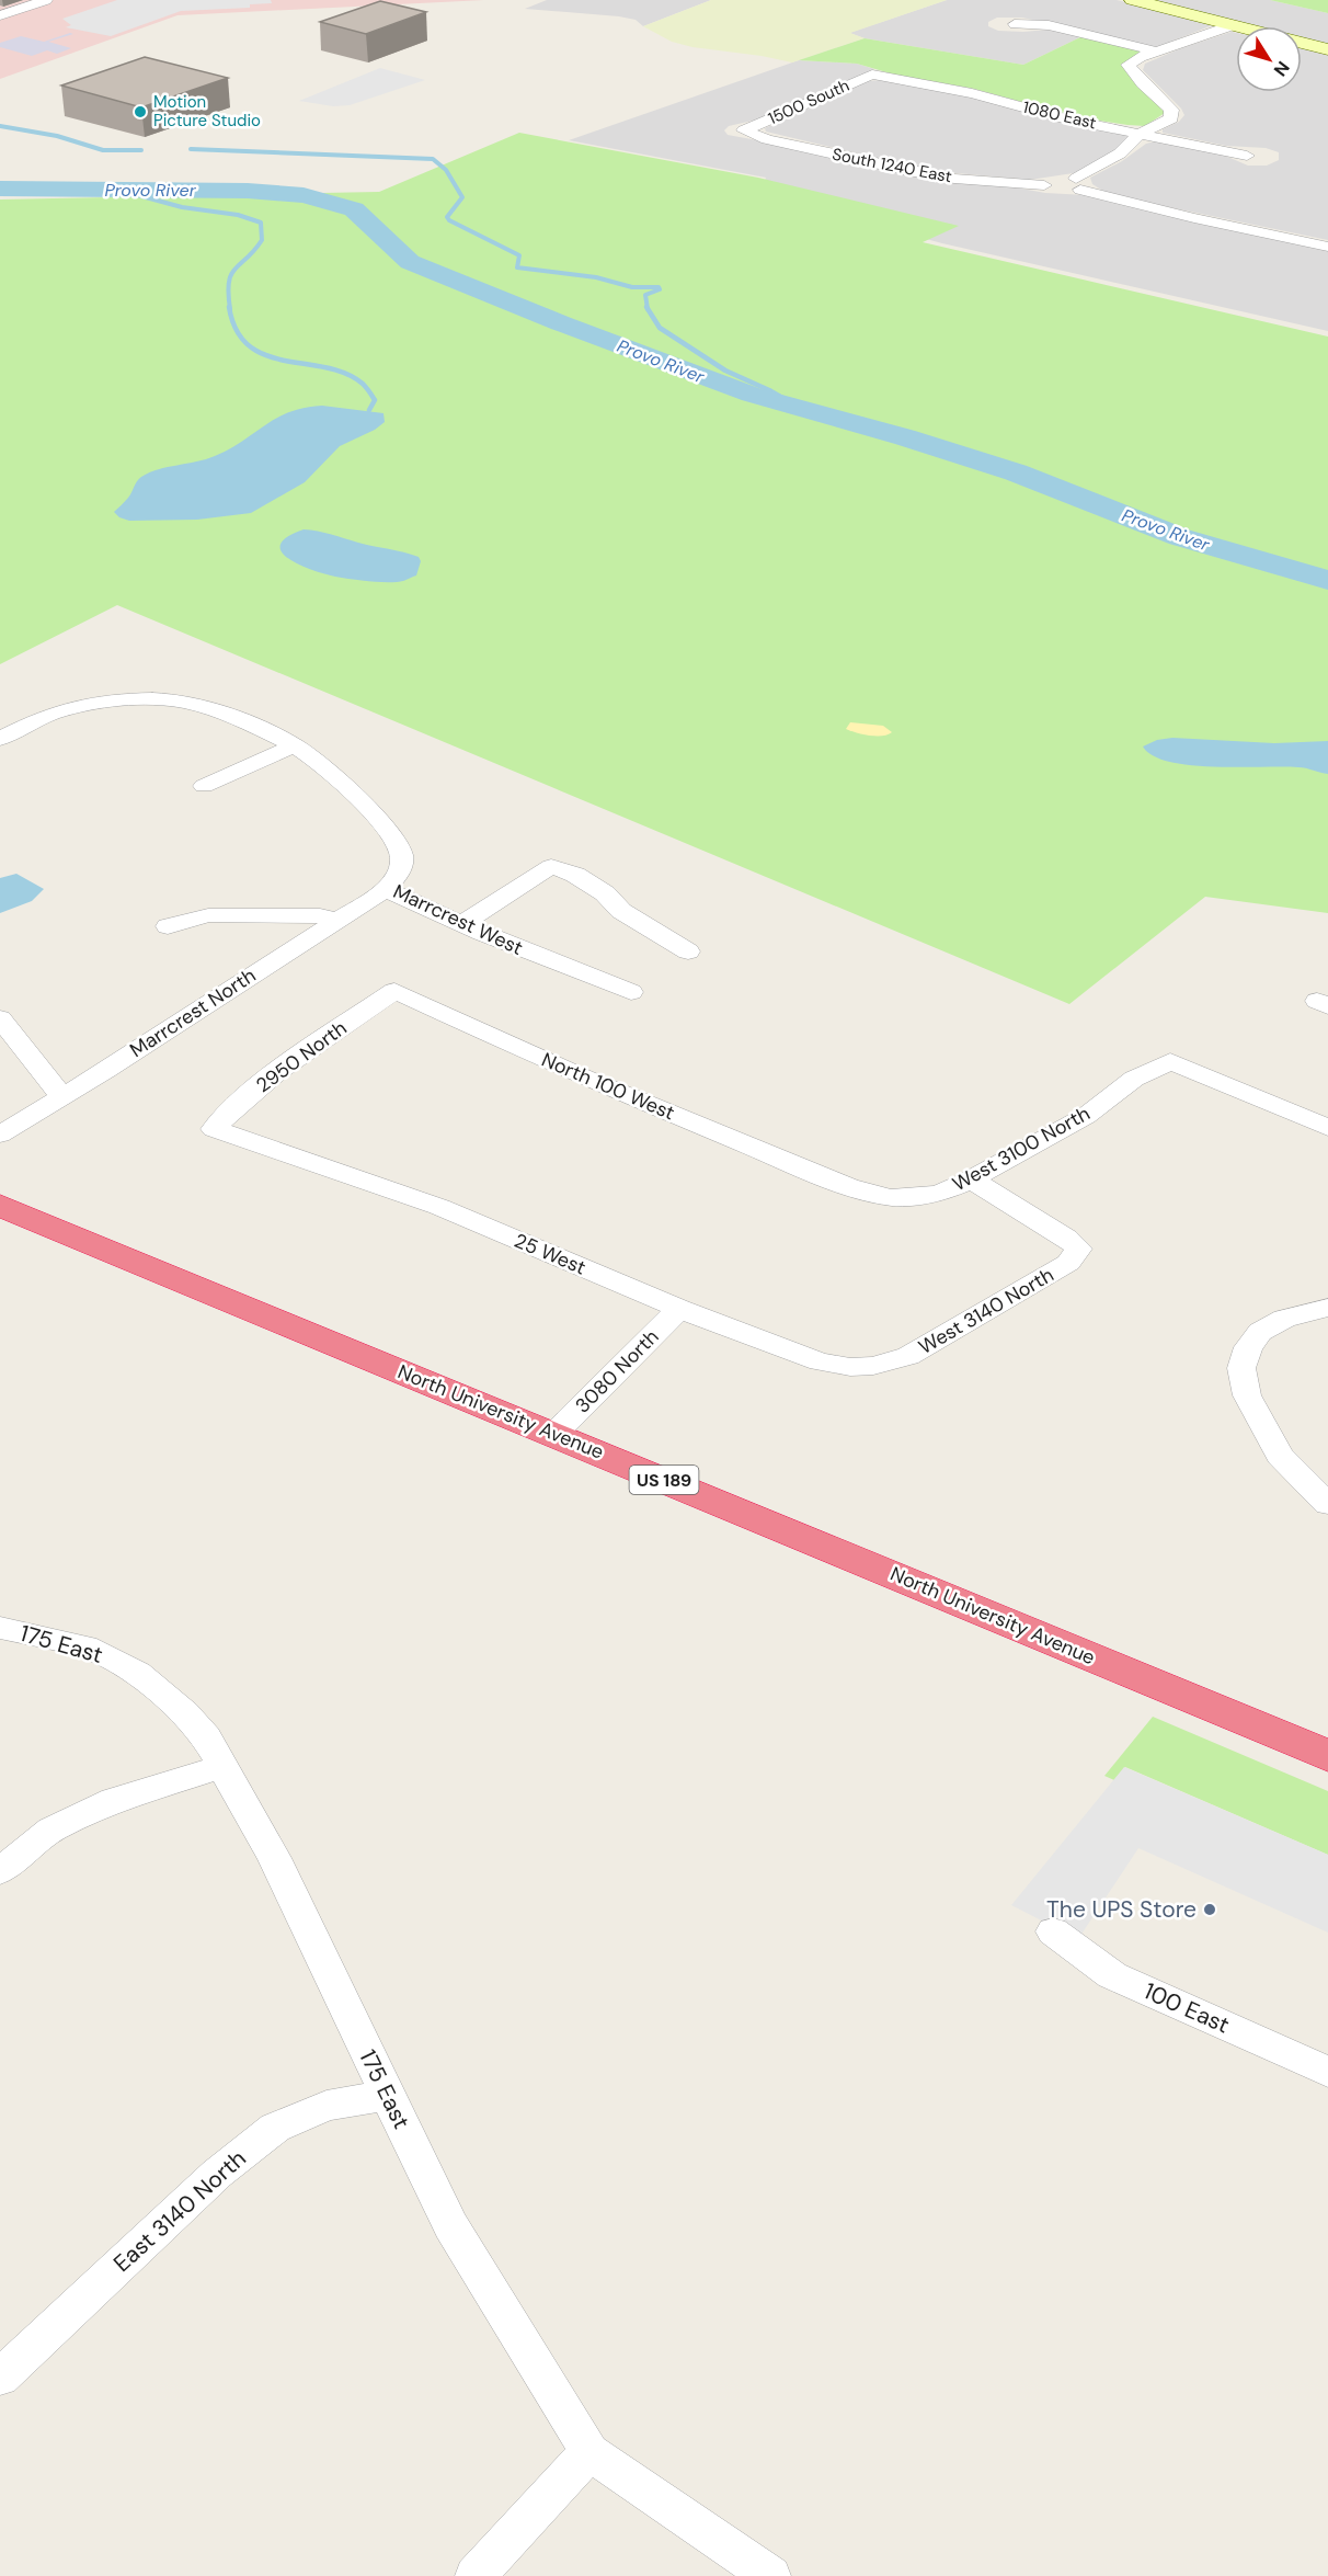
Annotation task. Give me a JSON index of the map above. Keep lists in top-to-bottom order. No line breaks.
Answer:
{"streets":{"highway":["North University Avenue","US 189"],"street":["1500 South","1080 East","South 1240 East","Marrcrest West","Marrcrest North","2950 North","North 100 West","West 3100 North","25 West","West 3140 North","3080 North","175 East","100 East","East 3140 North"]},"crossings":[["1500 South","1080 East"],["1500 South","South 1240 East"],["Marrcrest West","Marrcrest North"],["2950 North","North 100 West"],["2950 North","25 West"],["North 100 West","West 3100 North"],["West 3100 North","West 3140 North"],["25 West","West 3140 North"],["25 West","3080 North"],["3080 North","North University Avenue"],["175 East","East 3140 North"]],"water":["Provo River"],"places":["Motion Picture Studio","The UPS Store"],"north":"bottom right"}
